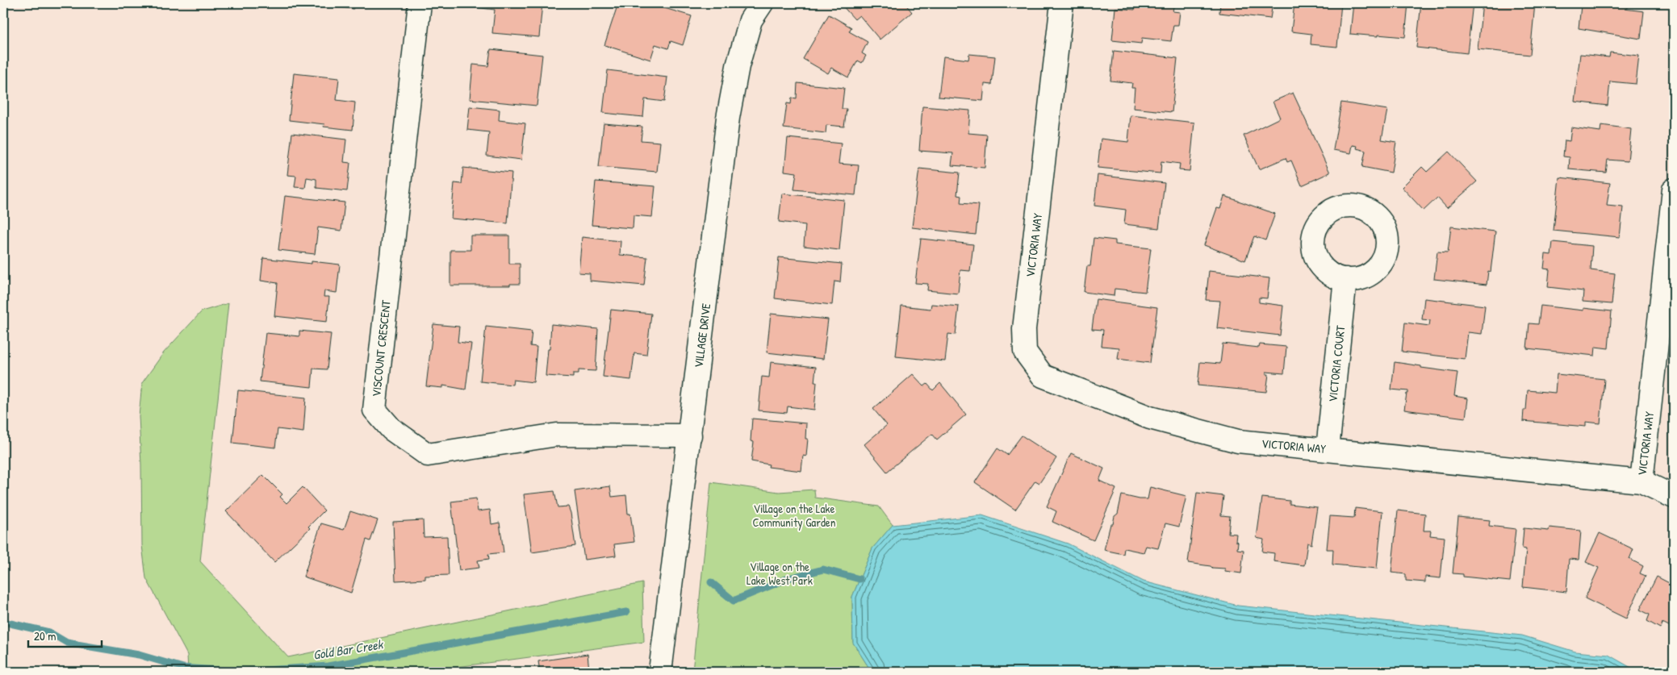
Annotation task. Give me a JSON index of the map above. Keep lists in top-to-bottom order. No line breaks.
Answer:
{"streets":{"street":["VICTORIA WAY","VILLAGE DRIVE","VISCOUNT CRESCENT","VICTORIA COURT"]},"crossings":[["VICTORIA WAY","VICTORIA COURT"],["VILLAGE DRIVE","VISCOUNT CRESCENT"]],"water":["Gold Bar Creek"],"parks":["Village on the Lake Community Garden","Village on the Lake West Park"],"scale_bar":"20 m"}
